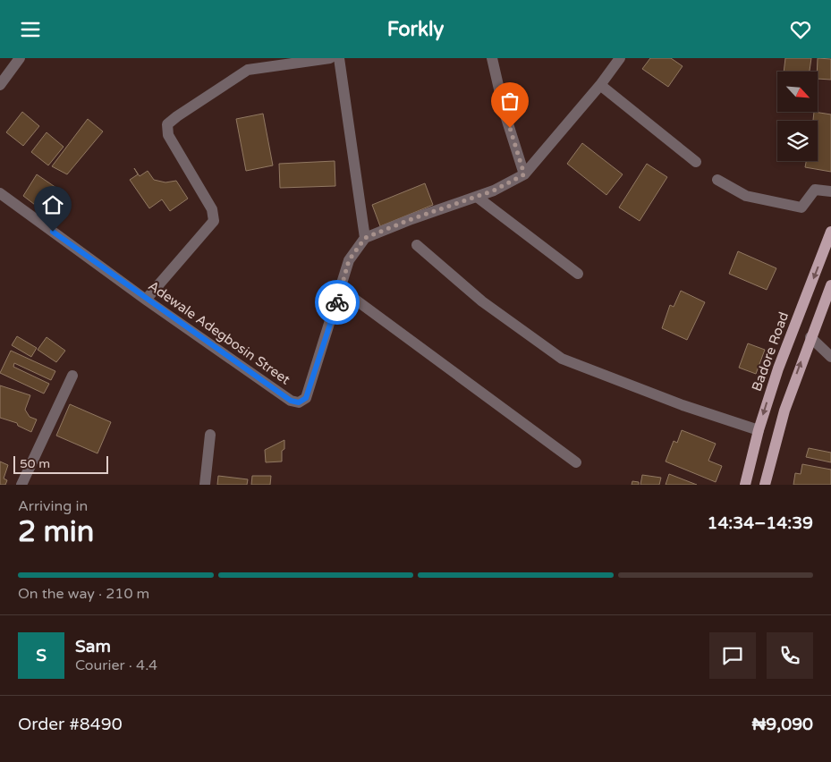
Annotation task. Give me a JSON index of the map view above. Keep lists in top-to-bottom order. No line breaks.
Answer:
{"streets":{"main road":["Badore Road"],"street":["Adewale Adegbosin Street"]},"scale_bar":"50 m","north":"bottom right","page":{"header":"Forkly","scale":"50 m","heading":["2 min","Arriving in","14:34–14:39"],"panel":["Sam","Courier · 4.4","Order #8490","₦9,090"],"bar":"On the way · 210 m","round":"S"}}
